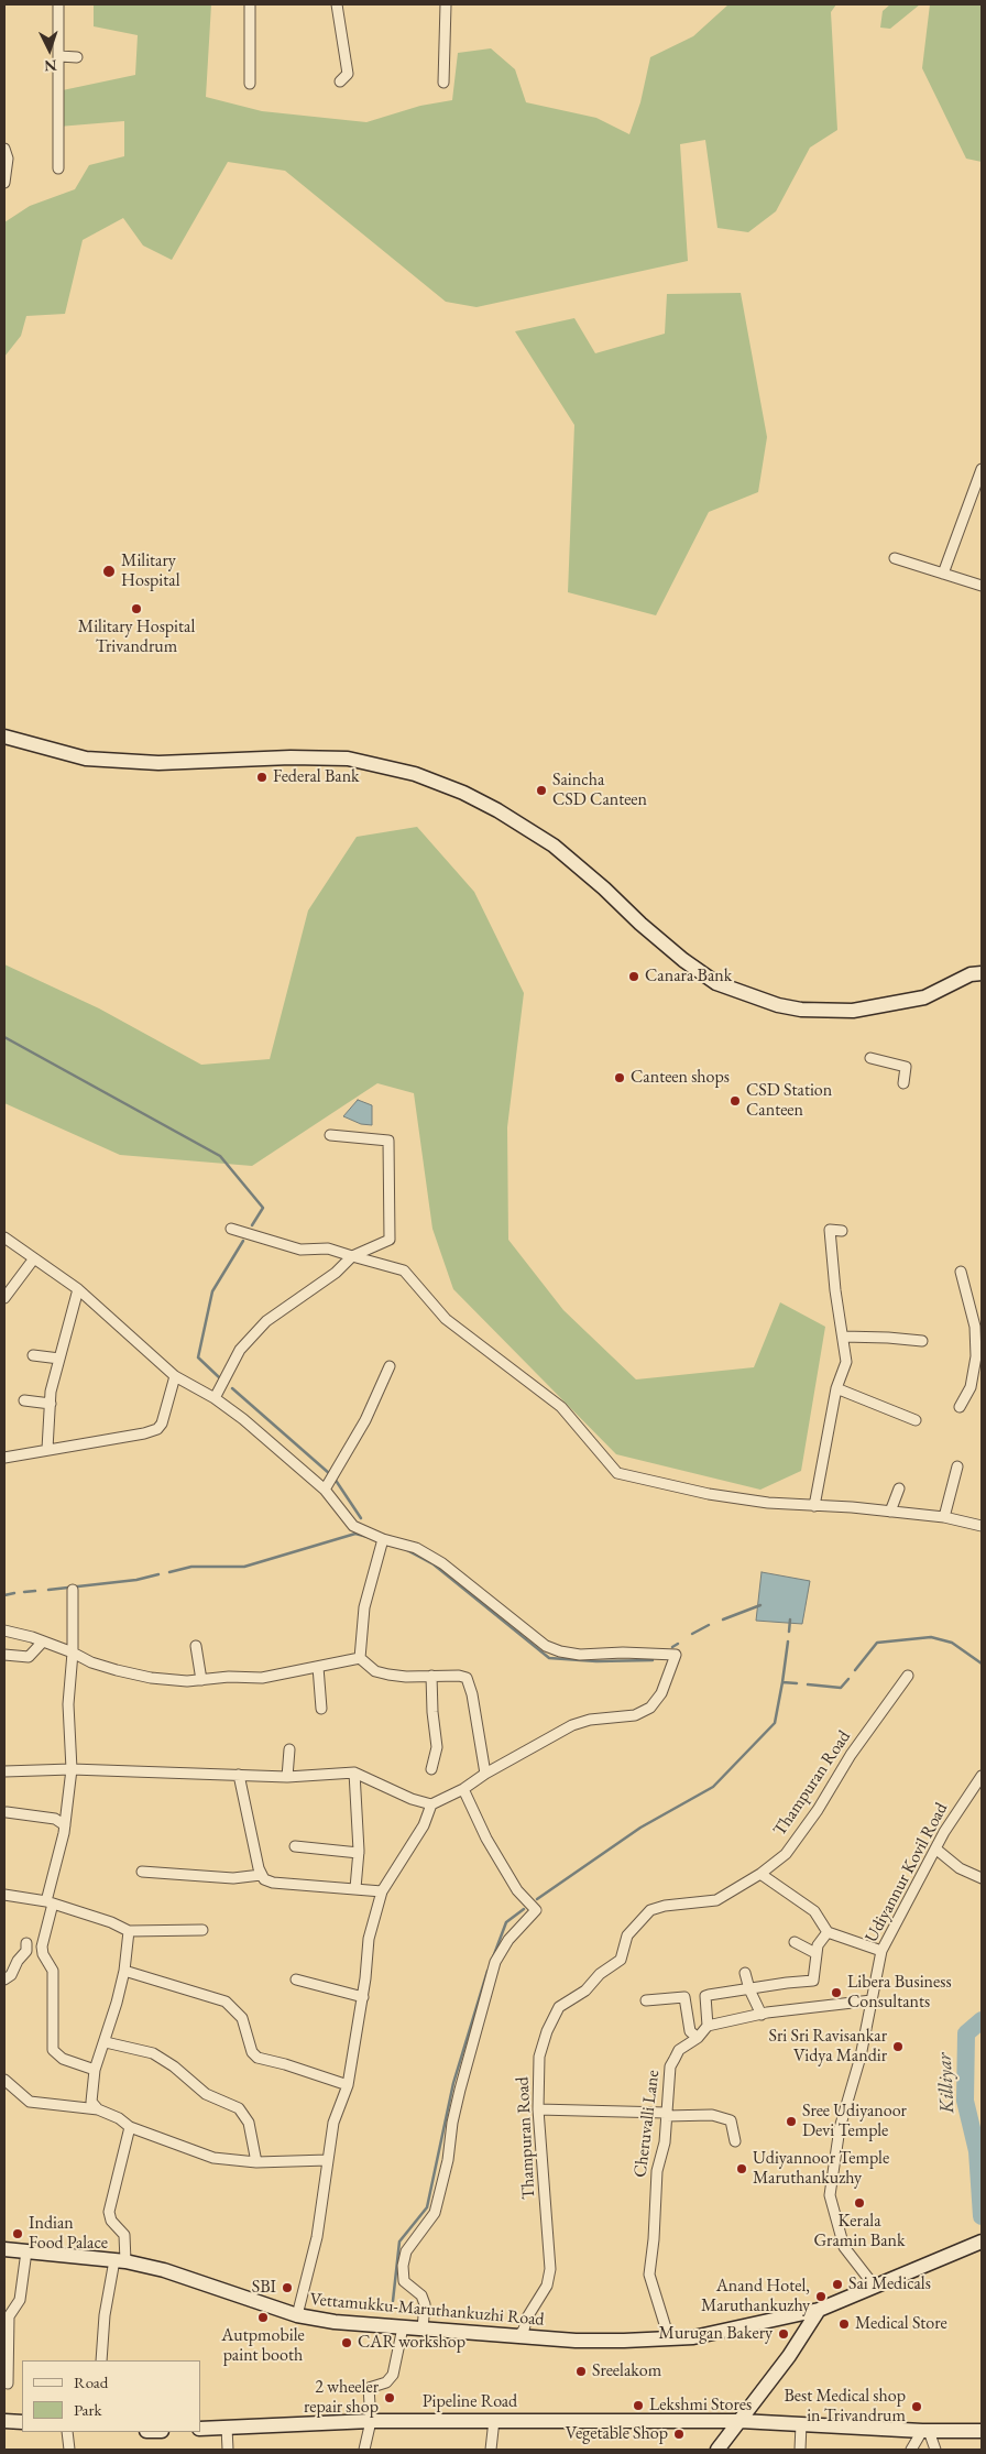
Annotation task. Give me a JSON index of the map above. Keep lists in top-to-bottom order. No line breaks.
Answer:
{"streets":{"main road":["Vettamukku-Maruthankuzhi Road","Pipeline Road"],"street":["Thampuran Road","Udiyannur Kovil Road","Cheruvalli Lane"]},"crossings":[["Thampuran Road","Vettamukku-Maruthankuzhi Road"],["Udiyannur Kovil Road","Vettamukku-Maruthankuzhi Road"],["Cheruvalli Lane","Vettamukku-Maruthankuzhi Road"]],"water":["Killiyar"],"places":["Military Hospital","Military Hospital Trivandrum","Federal Bank","Saincha CSD Canteen","Canara Bank","Canteen shops","CSD Station Canteen","Libera Business Consultants","Sri Sri Ravisankar Vidya Mandir","Sree Udiyanoor Devi Temple","Udiyannoor Temple Maruthankuzhy","Kerala Gramin Bank","Indian Food Palace","Sai Medicals","SBI","Anand Hotel, Maruthankuzhy","Autpmobile paint booth","Medical Store","Murugan Bakery","CAR workshop","Sreelakom","2 wheeler repair shop","Lekshmi Stores","Best Medical shop in Trivandrum","Vegetable Shop"],"legend":["Road","Park"],"north":"bottom"}
